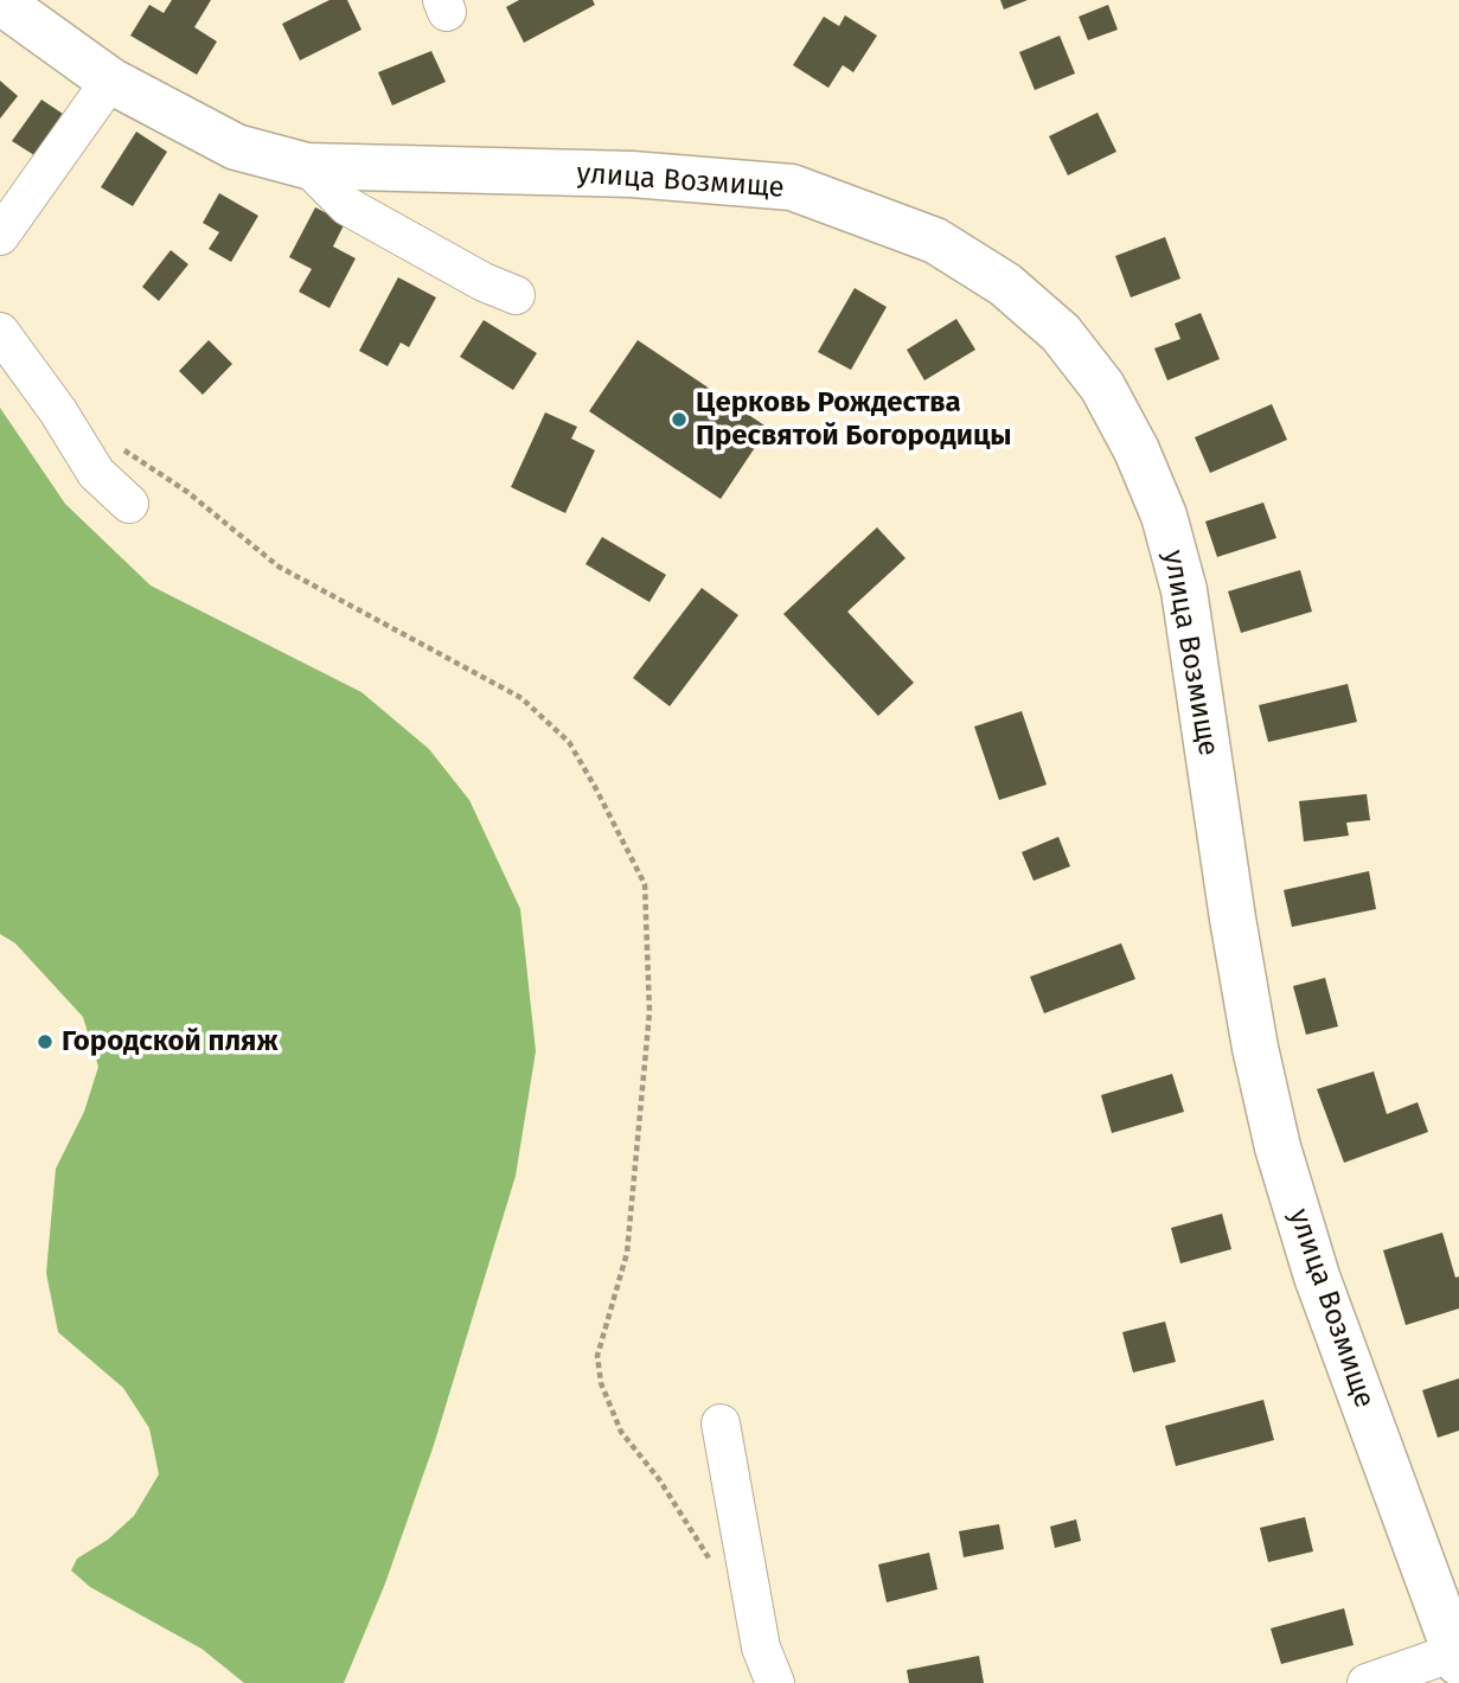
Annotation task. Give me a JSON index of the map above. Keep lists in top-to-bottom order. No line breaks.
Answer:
{"streets":{"main road":["улица Возмище"]},"places":["Церковь Рождества Пресвятой Богородицы","Городской пляж"]}
